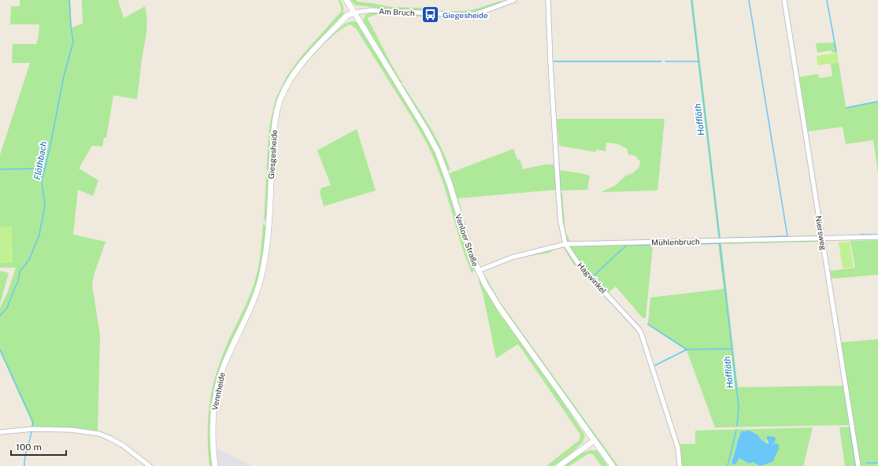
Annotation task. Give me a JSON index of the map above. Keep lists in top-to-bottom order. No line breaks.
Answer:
{"streets":{"main road":["Giesgesheide","Venloer Straße","Vennheide"],"street":["Am Bruch","Niersweg","Mühlenbruch","Hagwinkel"]},"crossings":[["Am Bruch","Giesgesheide"],["Am Bruch","Venloer Straße"],["Giesgesheide","Venloer Straße"],["Giesgesheide","Vennheide"],["Niersweg","Mühlenbruch"],["Venloer Straße","Mühlenbruch"],["Mühlenbruch","Hagwinkel"]],"water":["Hofflöth","Flöthbach"],"places":{"bus stop":["Giegesheide"]},"scale_bar":"100 m"}
